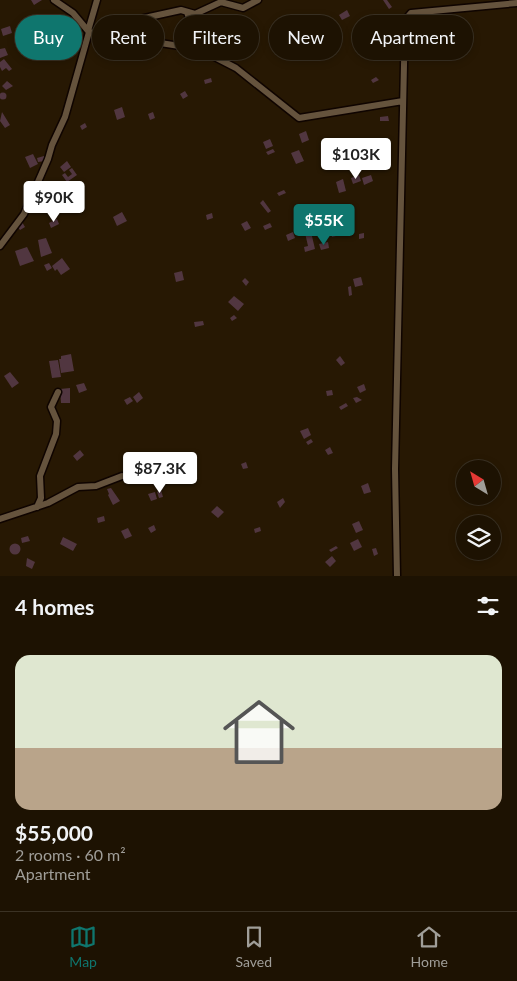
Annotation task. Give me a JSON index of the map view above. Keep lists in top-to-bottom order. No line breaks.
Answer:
{"north":"top left","page":{"chip":["Buy","Rent","Filters","New","Apartment"],"price":["$103K","$90K","$55K","$87.3K"],"heading":"4 homes","list":[{"name":"$55,000","note":"2 rooms · 60 m² · Apartment"}],"tabs":["Map","Saved","Home"]}}
